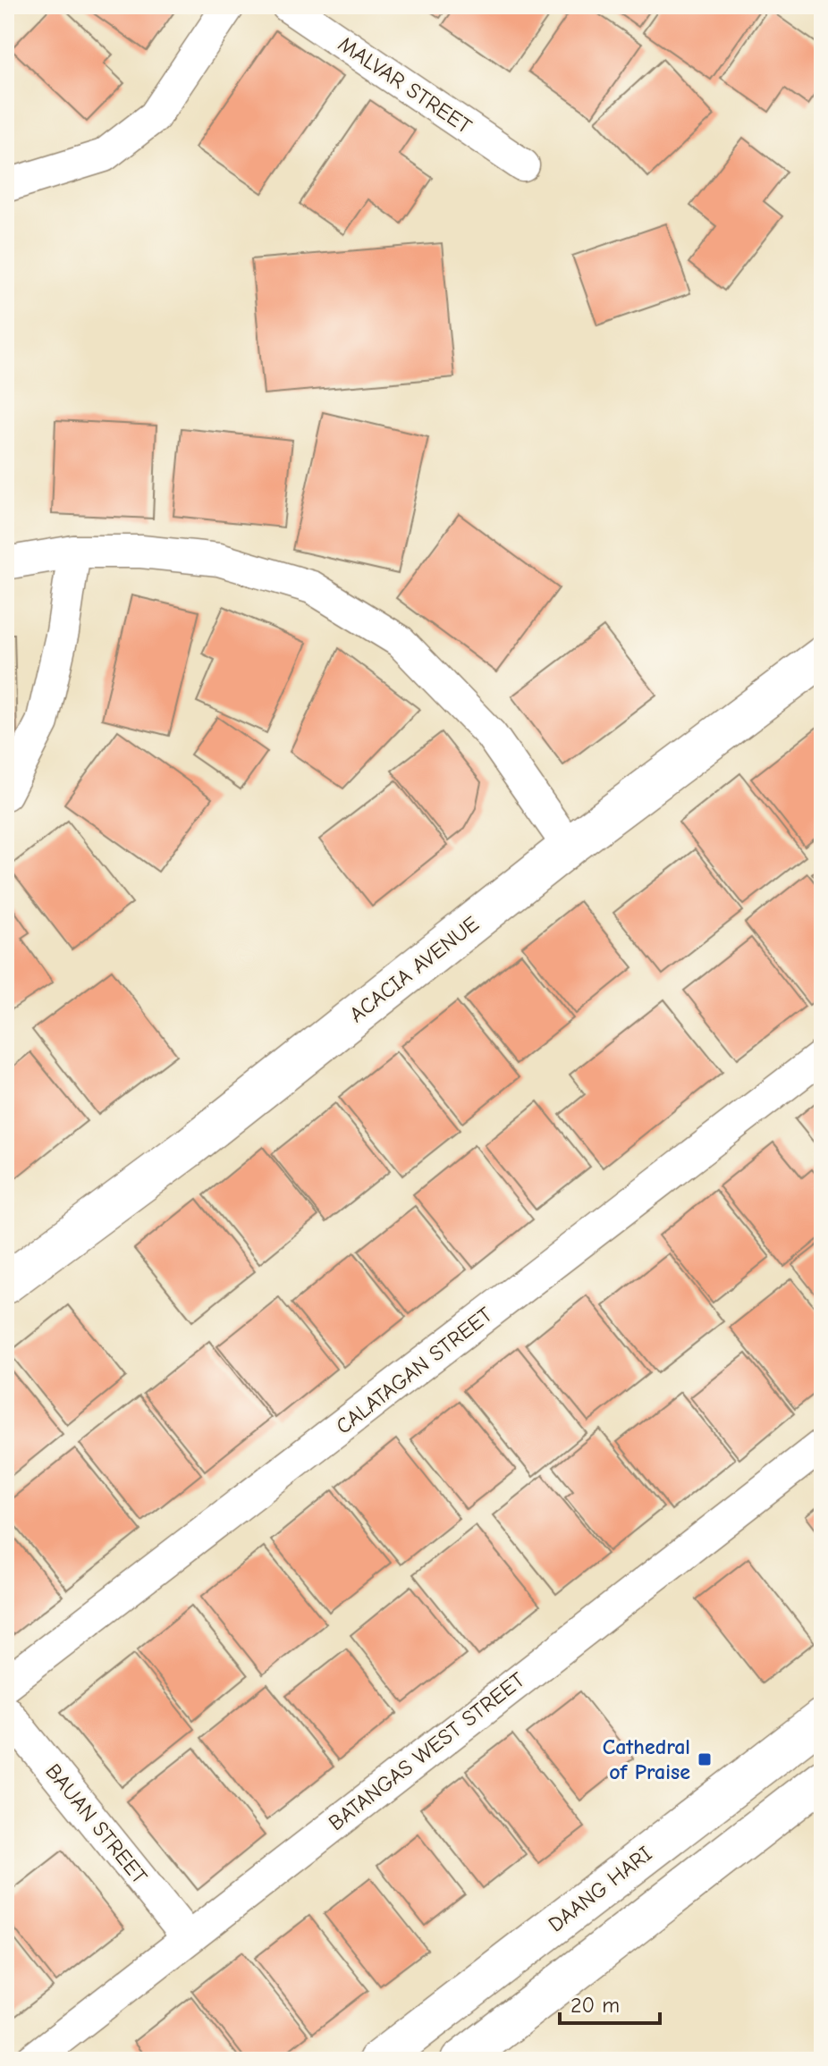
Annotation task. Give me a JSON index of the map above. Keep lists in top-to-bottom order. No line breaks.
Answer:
{"streets":{"street":["MALVAR STREET","ACACIA AVENUE","CALATAGAN STREET","BATANGAS WEST STREET","BAUAN STREET","DAANG HARI"]},"crossings":[["BATANGAS WEST STREET","BAUAN STREET"]],"places":{"transit":["Cathedral of Praise"]},"scale_bar":"20 m"}
